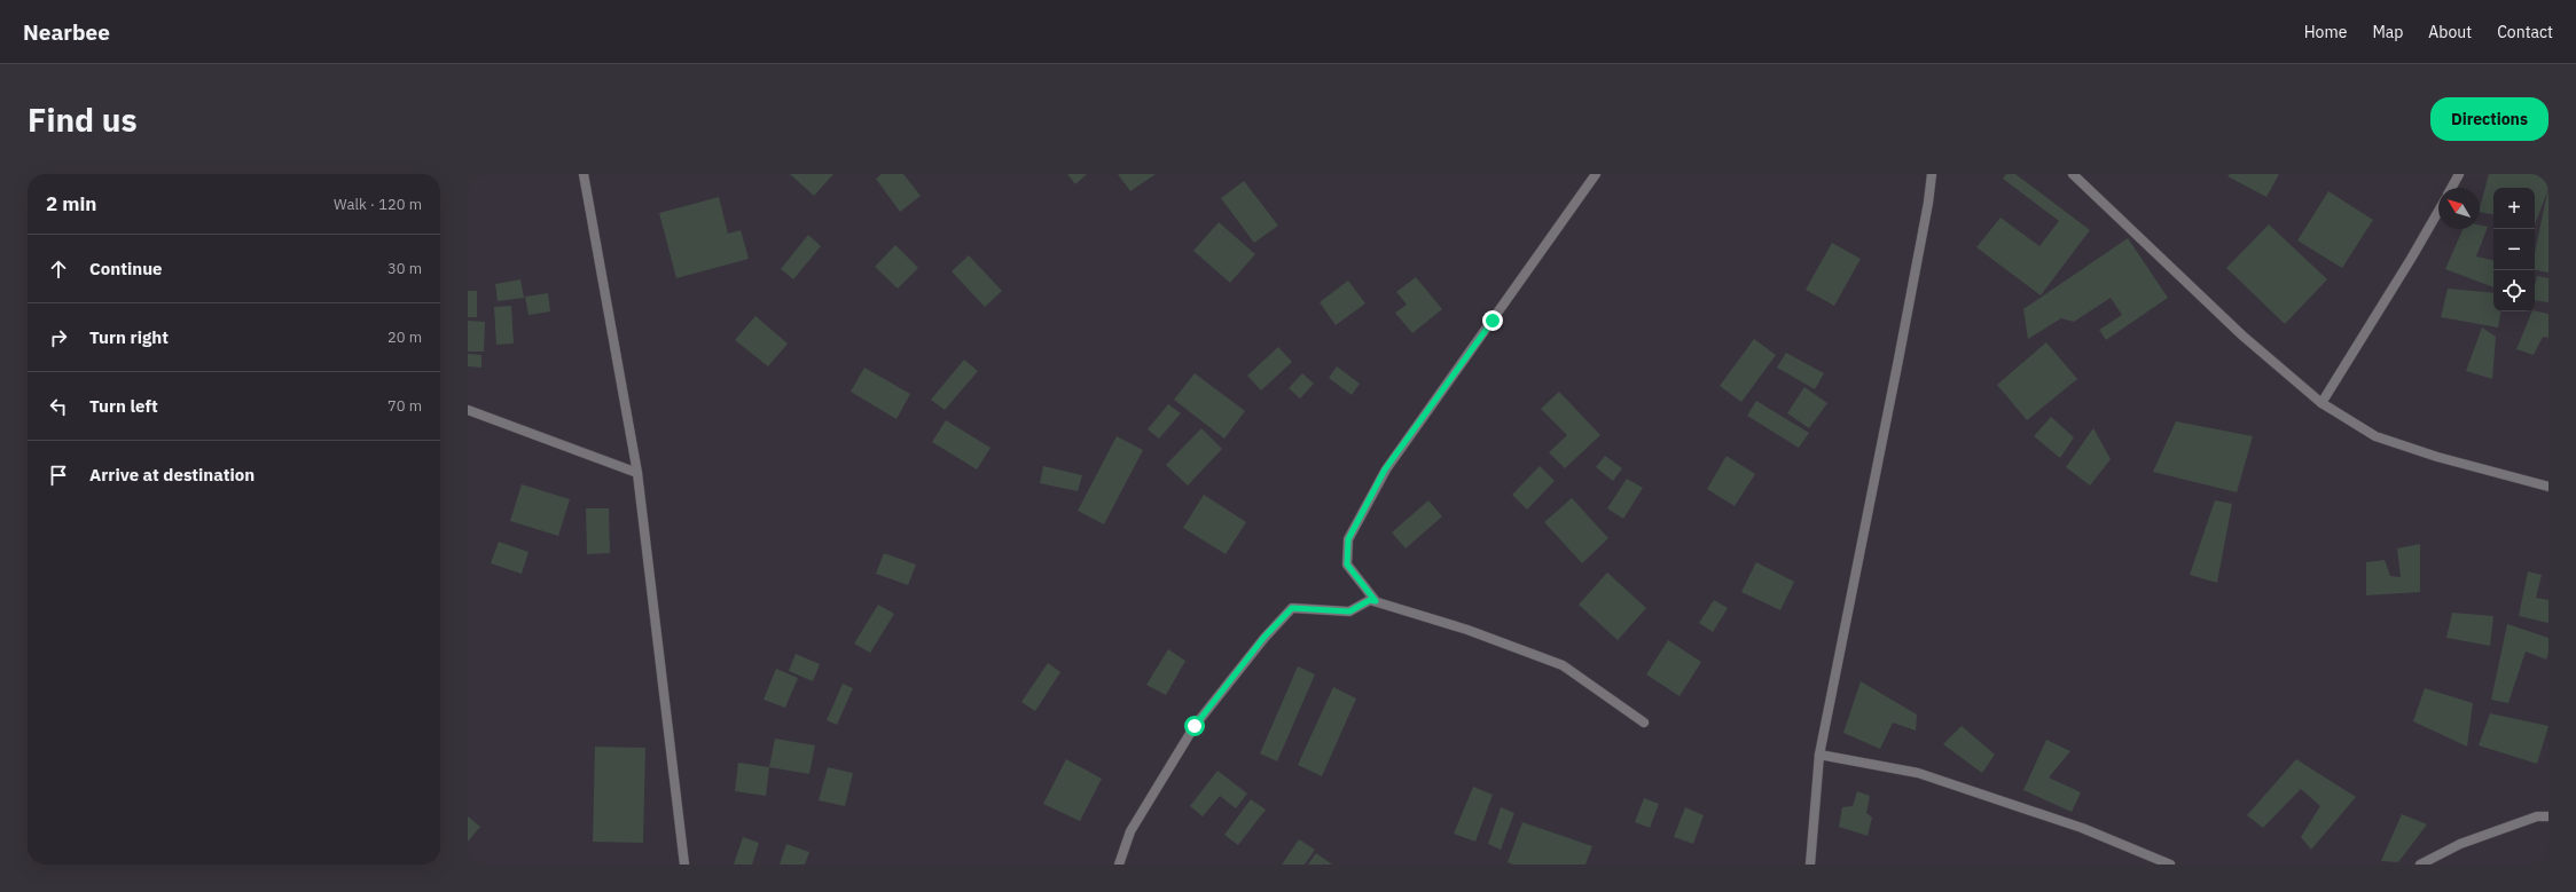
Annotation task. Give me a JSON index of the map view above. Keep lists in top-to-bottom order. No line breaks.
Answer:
{"north":"top left","page":{"header":"Nearbee","nav":["Home","Map","About","Contact"],"buttons":"Directions","title":"Find us","heading":["2 min","Walk · 120 m"],"map_buttons":["+","−"],"list":[["Continue","30 m"],["Turn right","20 m"],["Turn left","70 m"],"Arrive at destination"]}}
